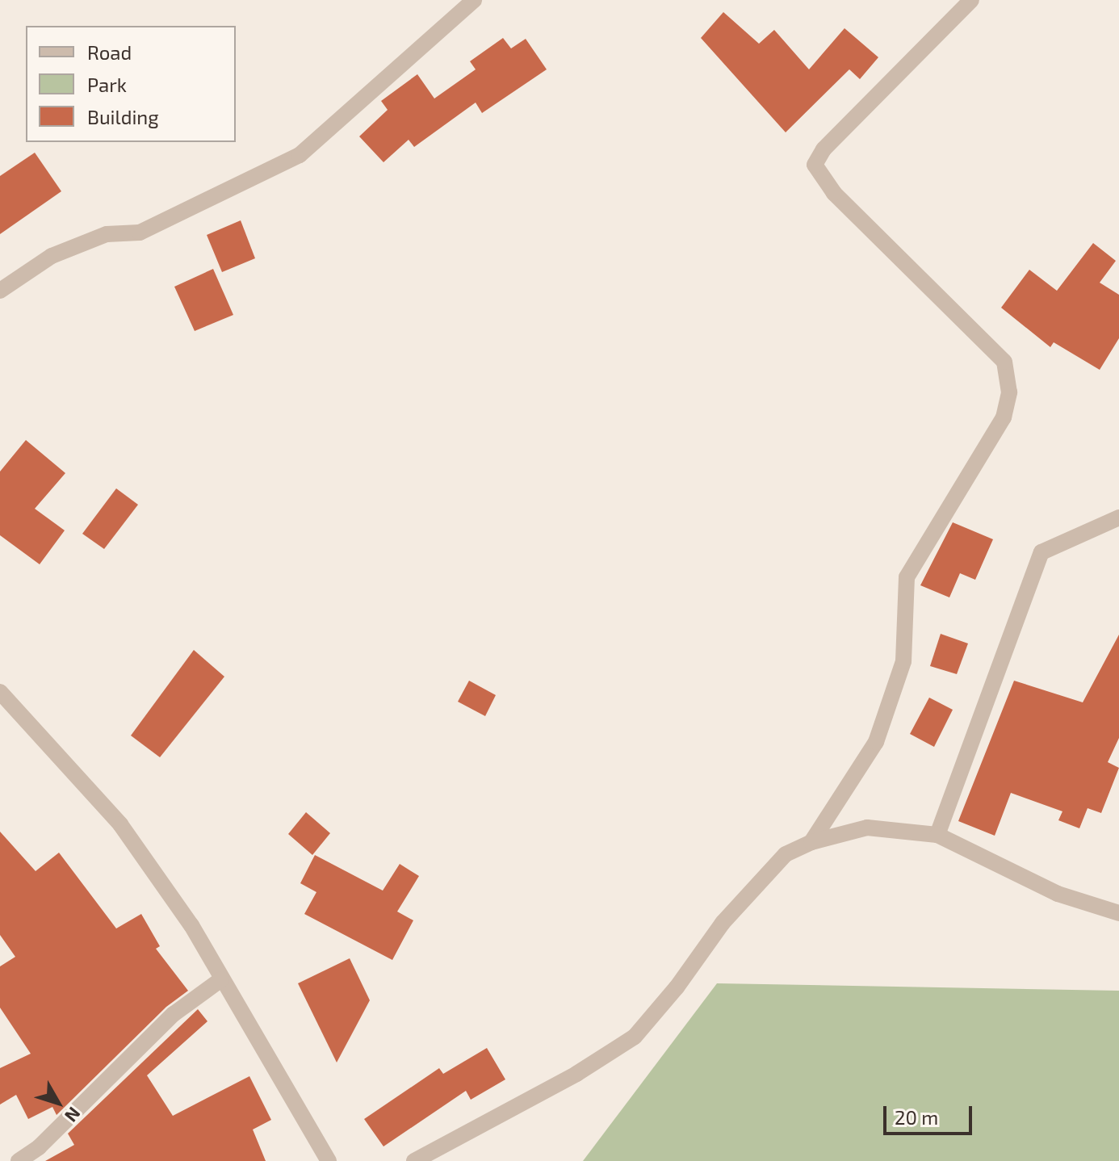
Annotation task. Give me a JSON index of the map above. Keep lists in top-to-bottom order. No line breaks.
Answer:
{"legend":["Road","Park","Building"],"scale_bar":"20 m","north":"bottom right"}
